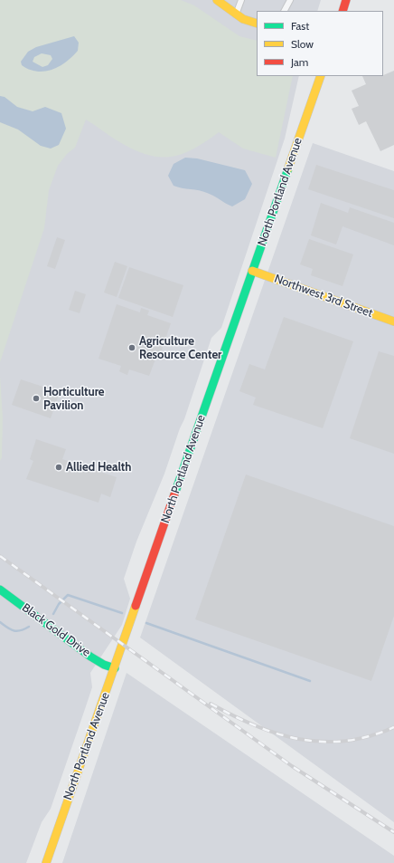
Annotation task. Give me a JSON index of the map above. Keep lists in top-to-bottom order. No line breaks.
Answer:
{"streets":{"main road":["North Portland Avenue","Northwest 3rd Street","Black Gold Drive"]},"crossings":[["North Portland Avenue","Northwest 3rd Street"],["North Portland Avenue","Black Gold Drive"]],"places":["Agriculture Resource Center","Horticulture Pavilion","Allied Health"],"legend":["Fast","Slow","Jam"]}
